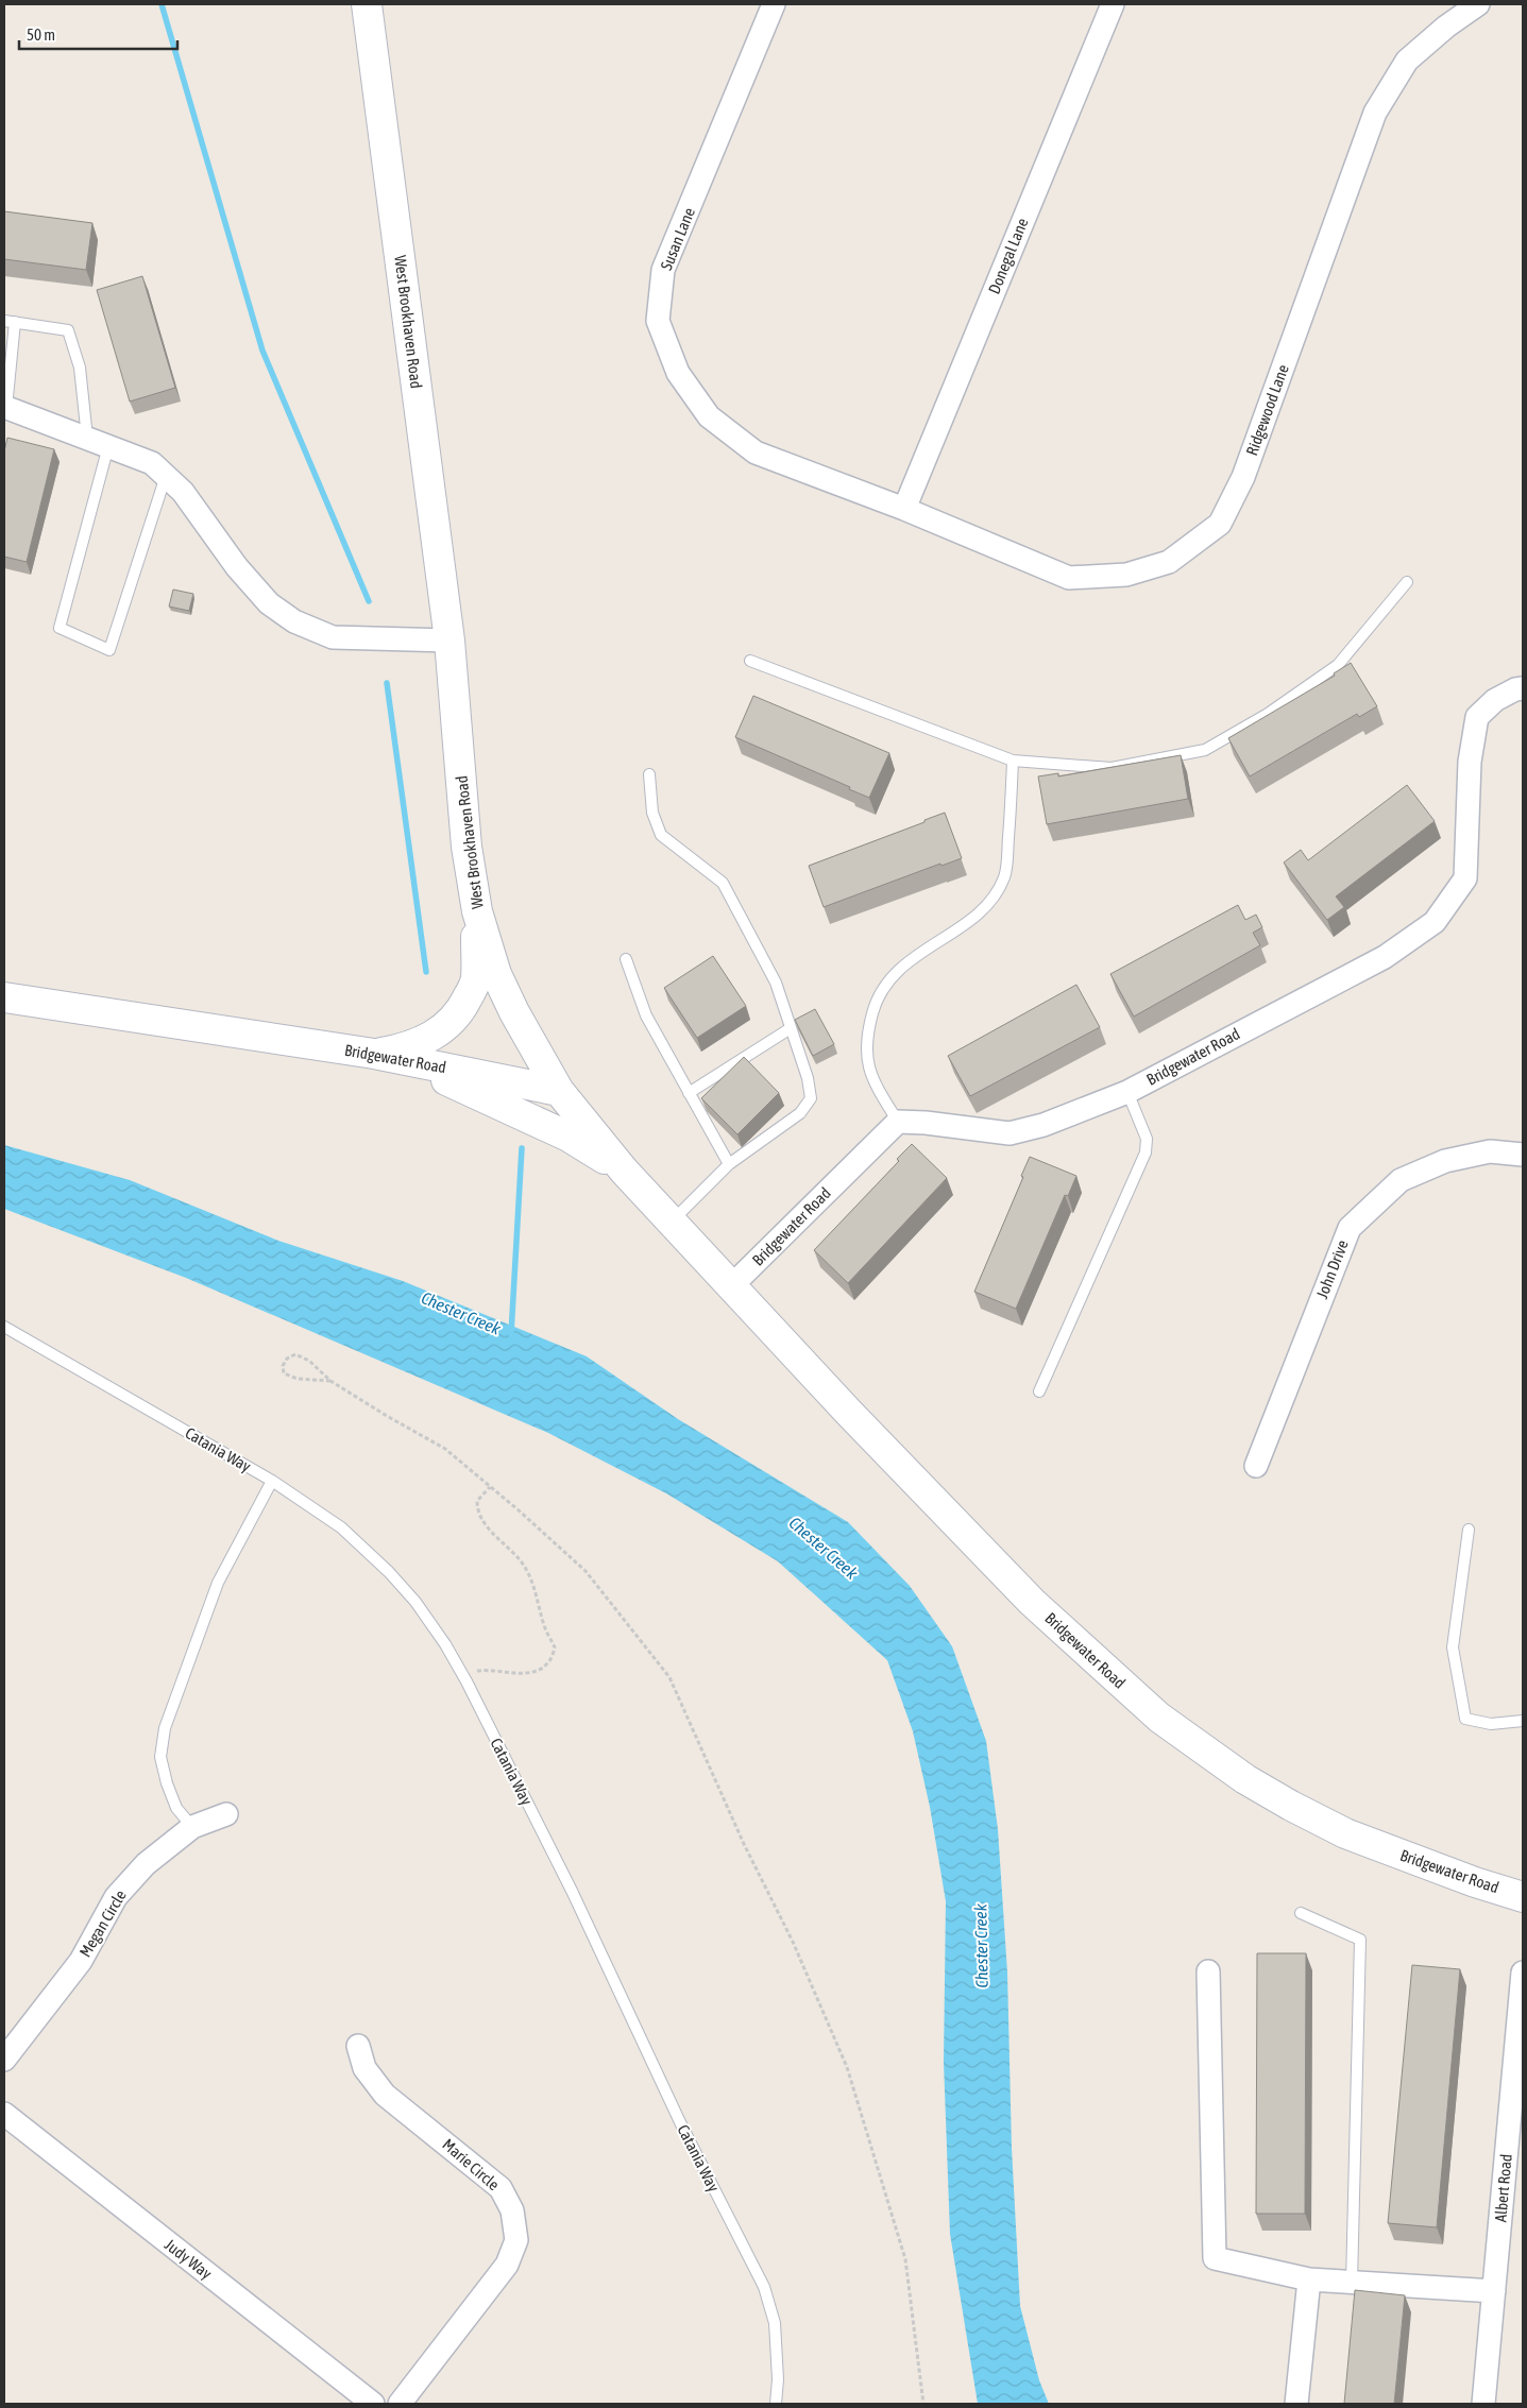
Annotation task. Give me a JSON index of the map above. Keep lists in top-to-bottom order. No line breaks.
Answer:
{"streets":{"street":["Susan Lane","Donegal Lane","West Brookhaven Road","Ridgewood Lane","Bridgewater Road","John Drive","Megan Circle","Marie Circle","Albert Road","Judy Way"],"lane":["Catania Way"]},"crossings":[["Susan Lane","Donegal Lane"],["Susan Lane","Ridgewood Lane"],["Donegal Lane","Ridgewood Lane"],["West Brookhaven Road","Bridgewater Road"]],"water":["Chester Creek"],"scale_bar":"50 m"}
